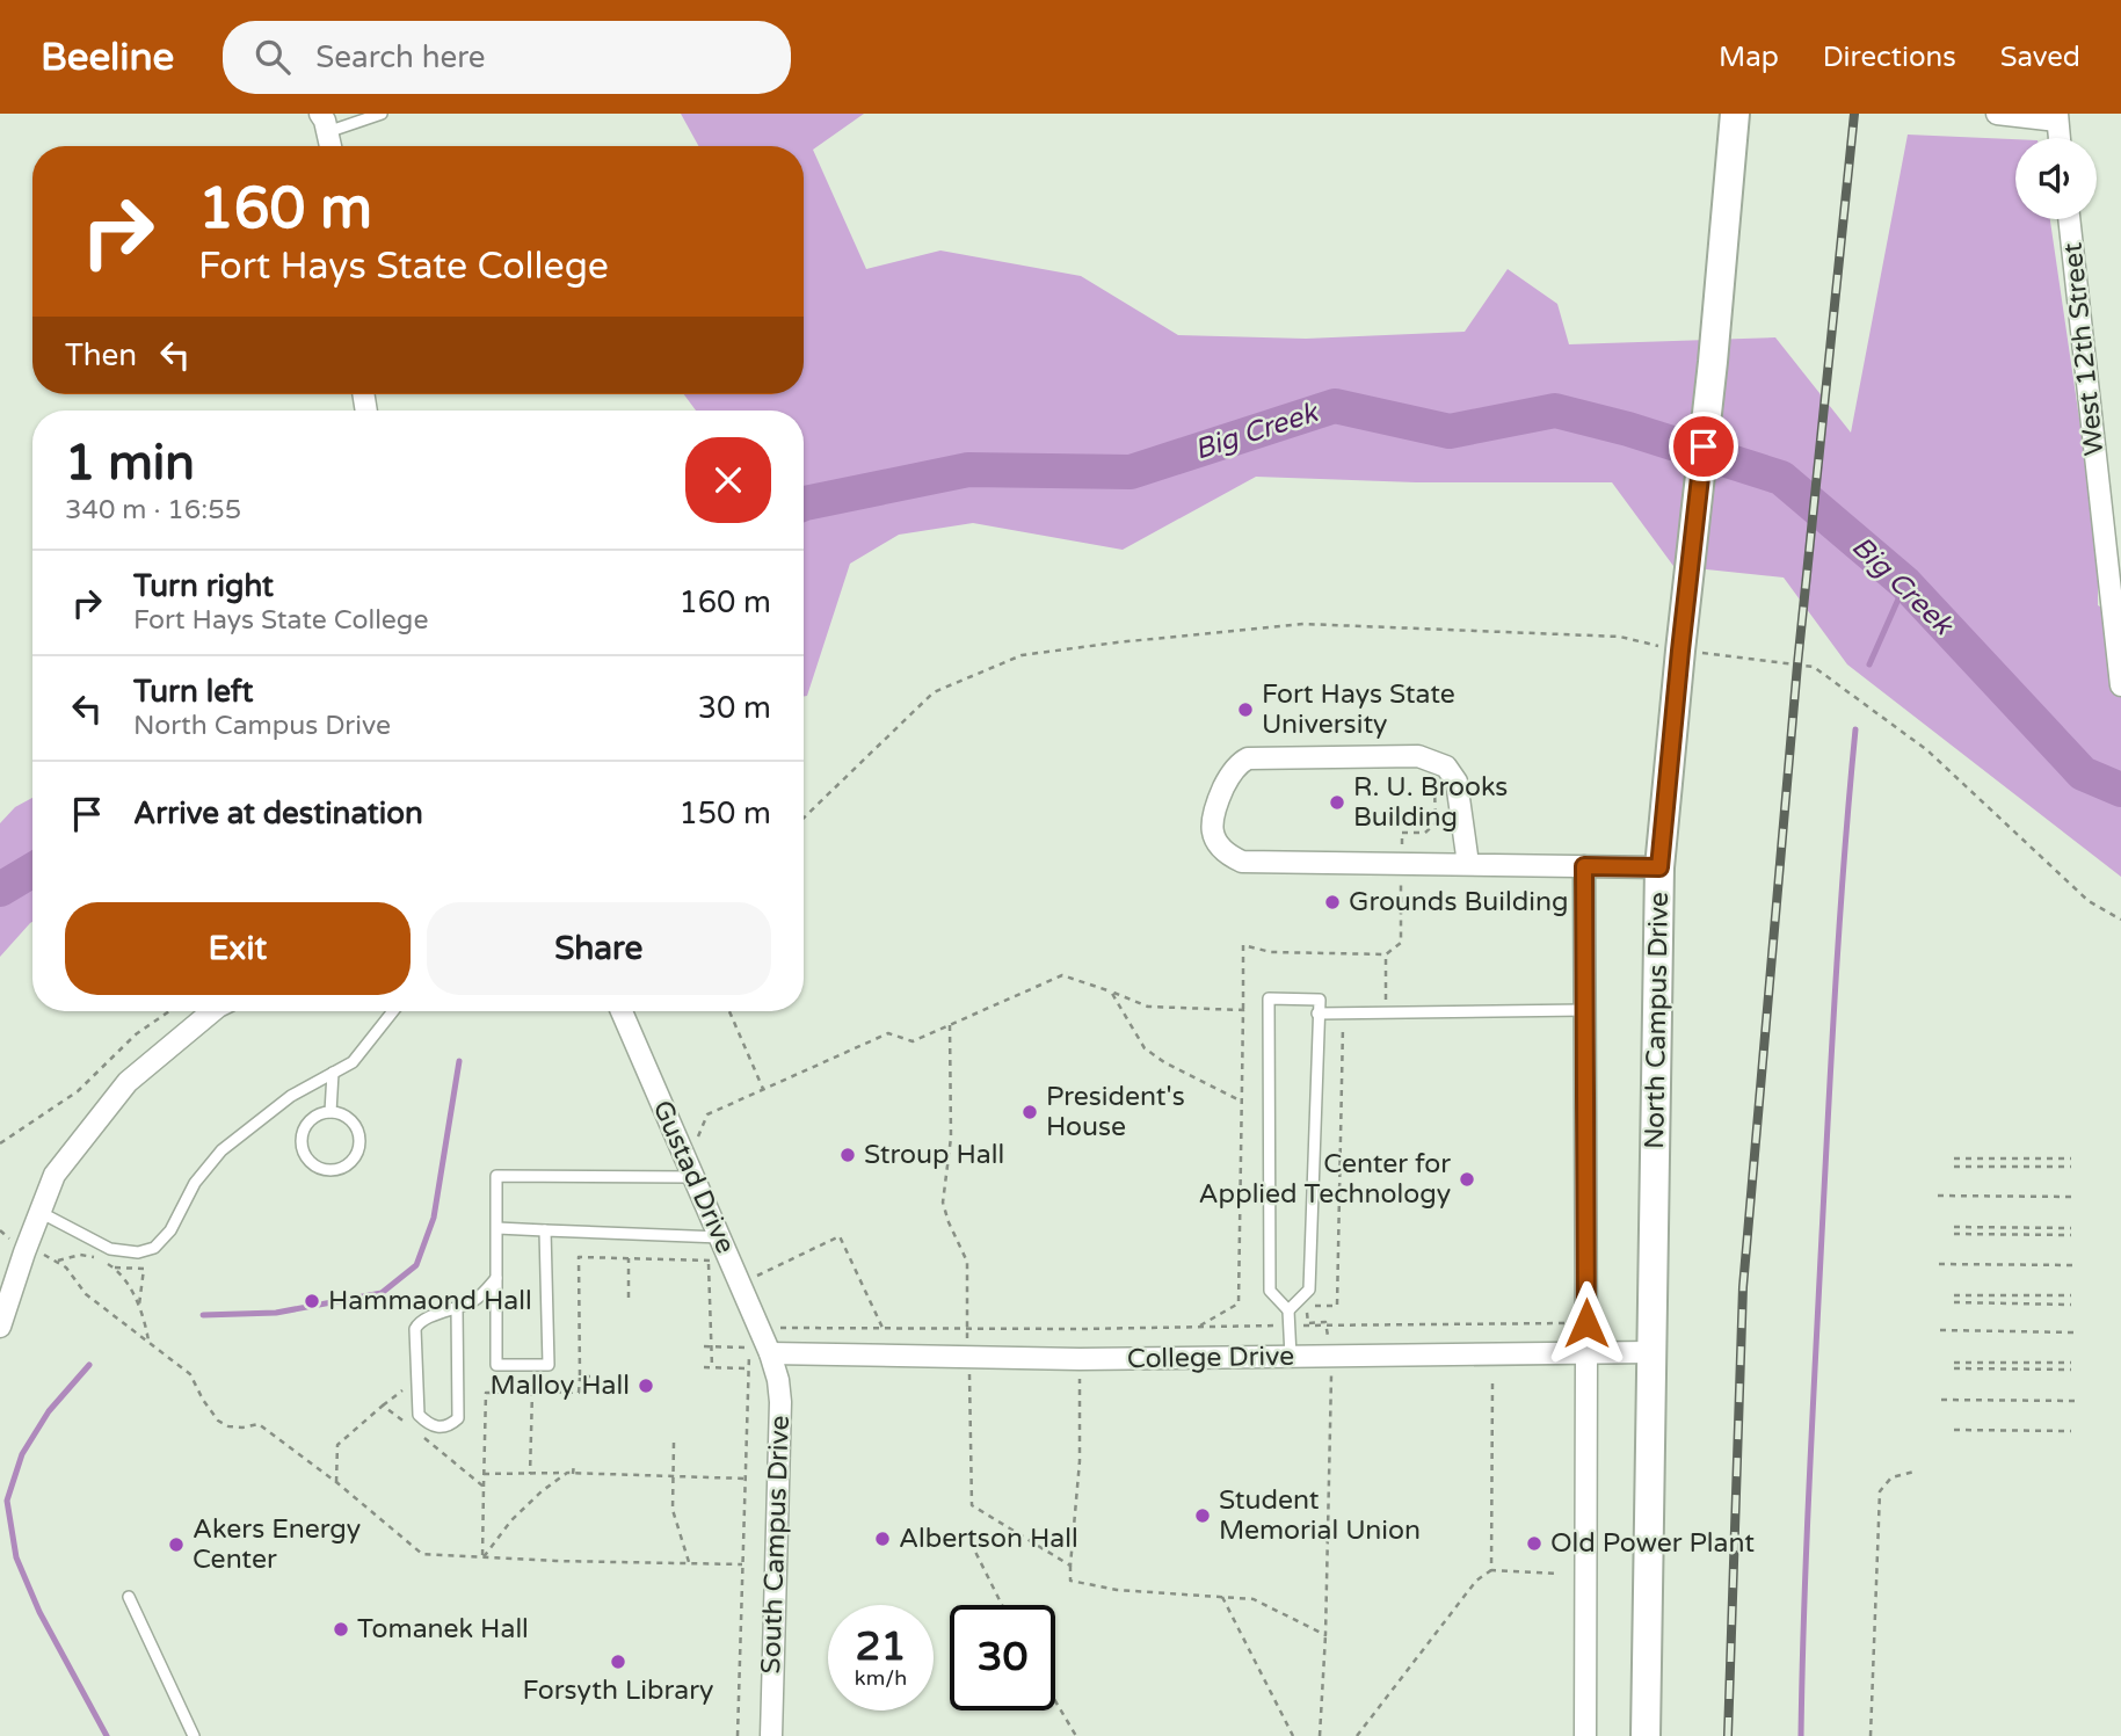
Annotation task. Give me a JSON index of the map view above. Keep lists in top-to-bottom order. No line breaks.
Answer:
{"streets":{"main road":["North Campus Drive"],"street":["West 12th Street","Gustad Drive","College Drive","South Campus Drive"]},"crossings":[["North Campus Drive","College Drive"],["Gustad Drive","College Drive"],["Gustad Drive","South Campus Drive"],["College Drive","South Campus Drive"]],"water":["Big Creek"],"places":["Fort Hays State University","R. U. Brooks Building","Grounds Building","President's House","Stroup Hall","Center for Applied Technology","Hammaond Hall","Malloy Hall","Student Memorial Union","Albertson Hall","Old Power Plant","Akers Energy Center","Tomanek Hall","Forsyth Library"],"page":{"header":"Beeline","search":"Search here","nav":["Map","Directions","Saved"],"turn":["160 m","Fort Hays State College"],"then":"Then","heading":["1 min","340 m · 16:55"],"list":[{"name":"Turn right","note":"Fort Hays State College","value":"160 m"},{"name":"Turn left","note":"North Campus Drive","value":"30 m"},{"name":"Arrive at destination","value":"150 m"}],"buttons":["Exit","Share"],"speed":"21 km/h","limit":"30"}}
